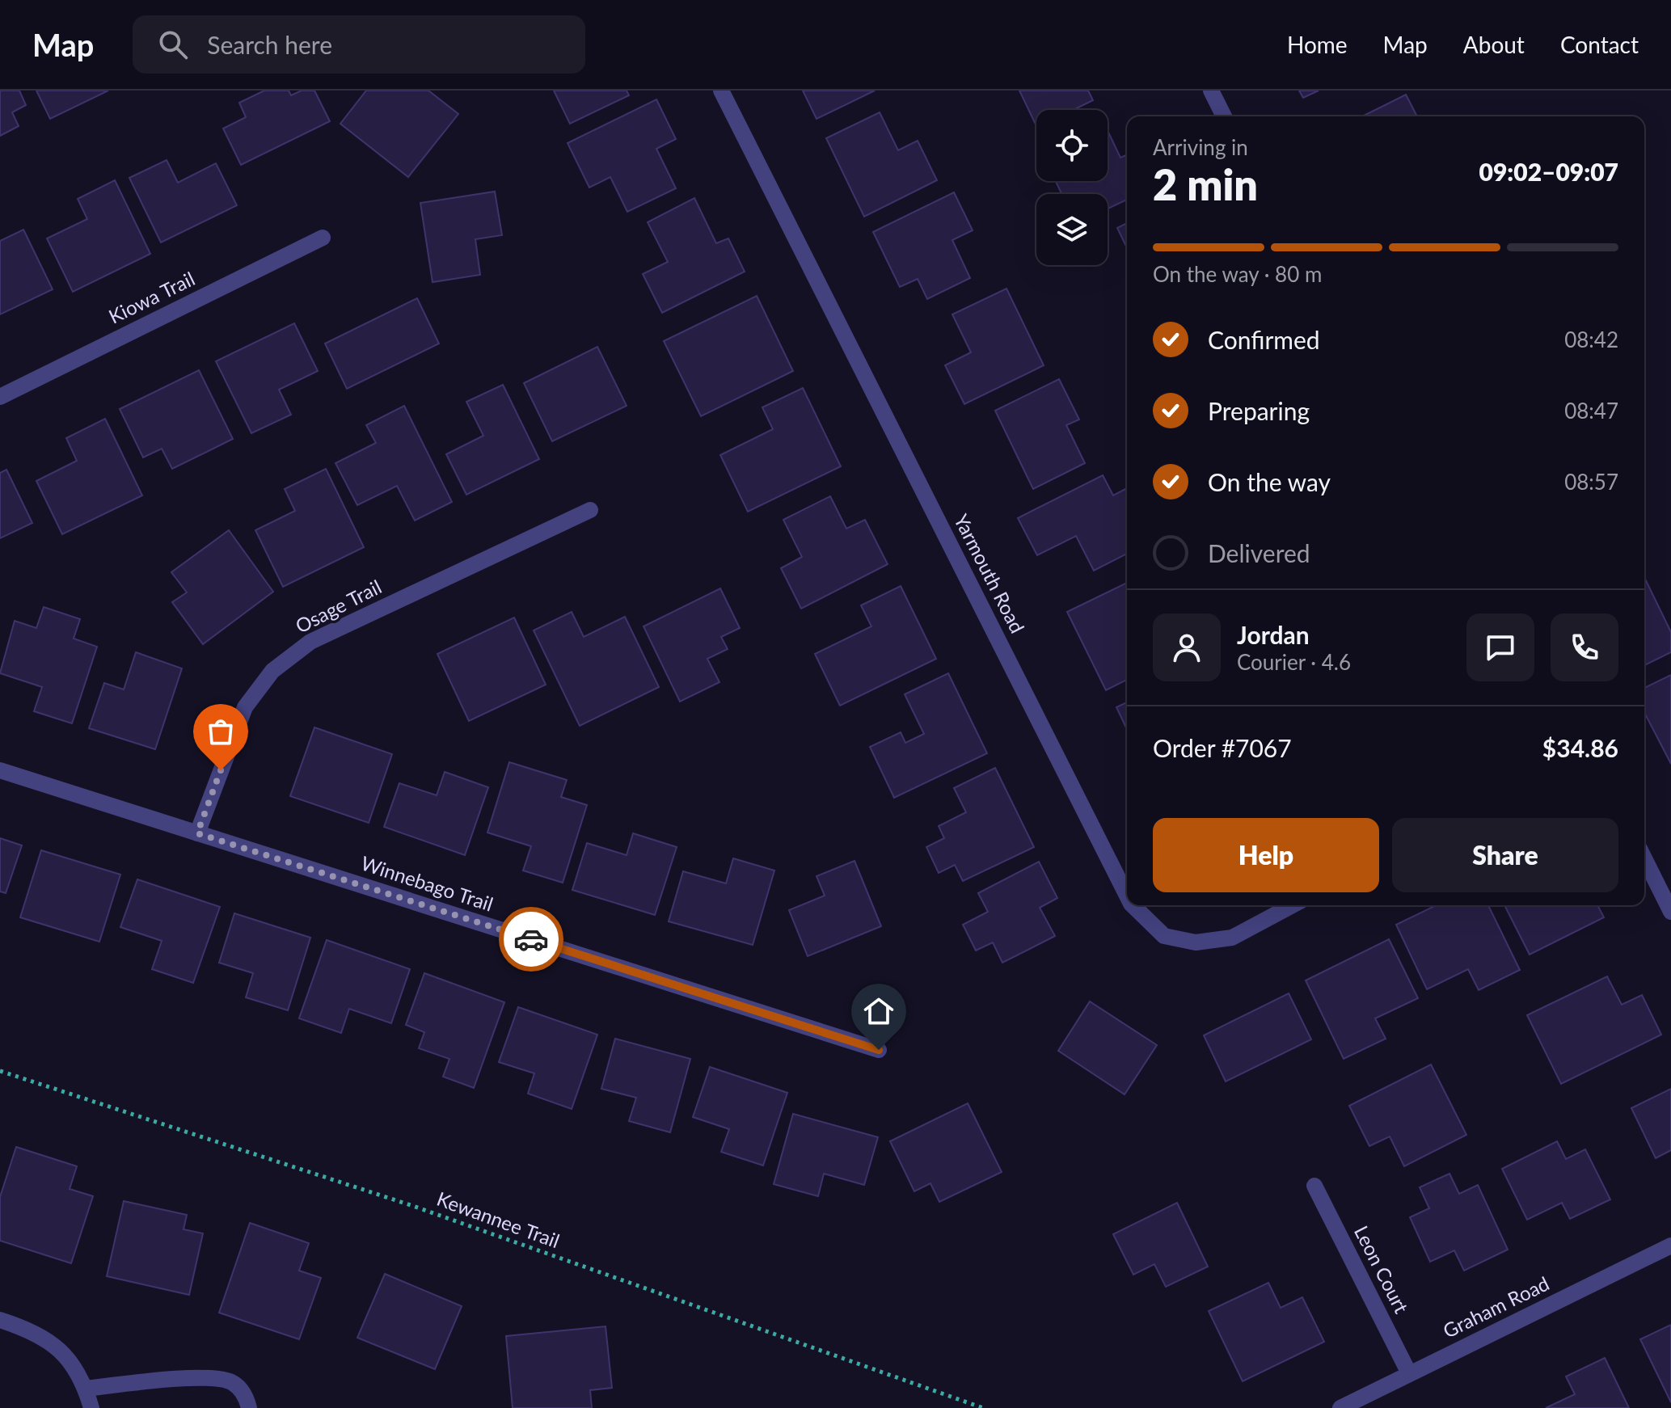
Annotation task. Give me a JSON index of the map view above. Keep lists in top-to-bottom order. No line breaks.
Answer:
{"streets":{"street":["Kiowa Trail","Yarmouth Road","Osage Trail","Winnebago Trail","Leon Court","Graham Road"],"path":["Kewannee Trail"]},"crossings":[["Osage Trail","Winnebago Trail"],["Leon Court","Graham Road"]],"page":{"header":"Map","search":"Search here","nav":["Home","Map","About","Contact"],"heading":["2 min","Arriving in","09:02–09:07"],"panel":["Jordan","Courier · 4.6","Order #7067","$34.86"],"bar":"On the way · 80 m","list":[["Confirmed","08:42"],["Preparing","08:47"],["On the way","08:57"],"Delivered"],"buttons":["Help","Share"]}}
